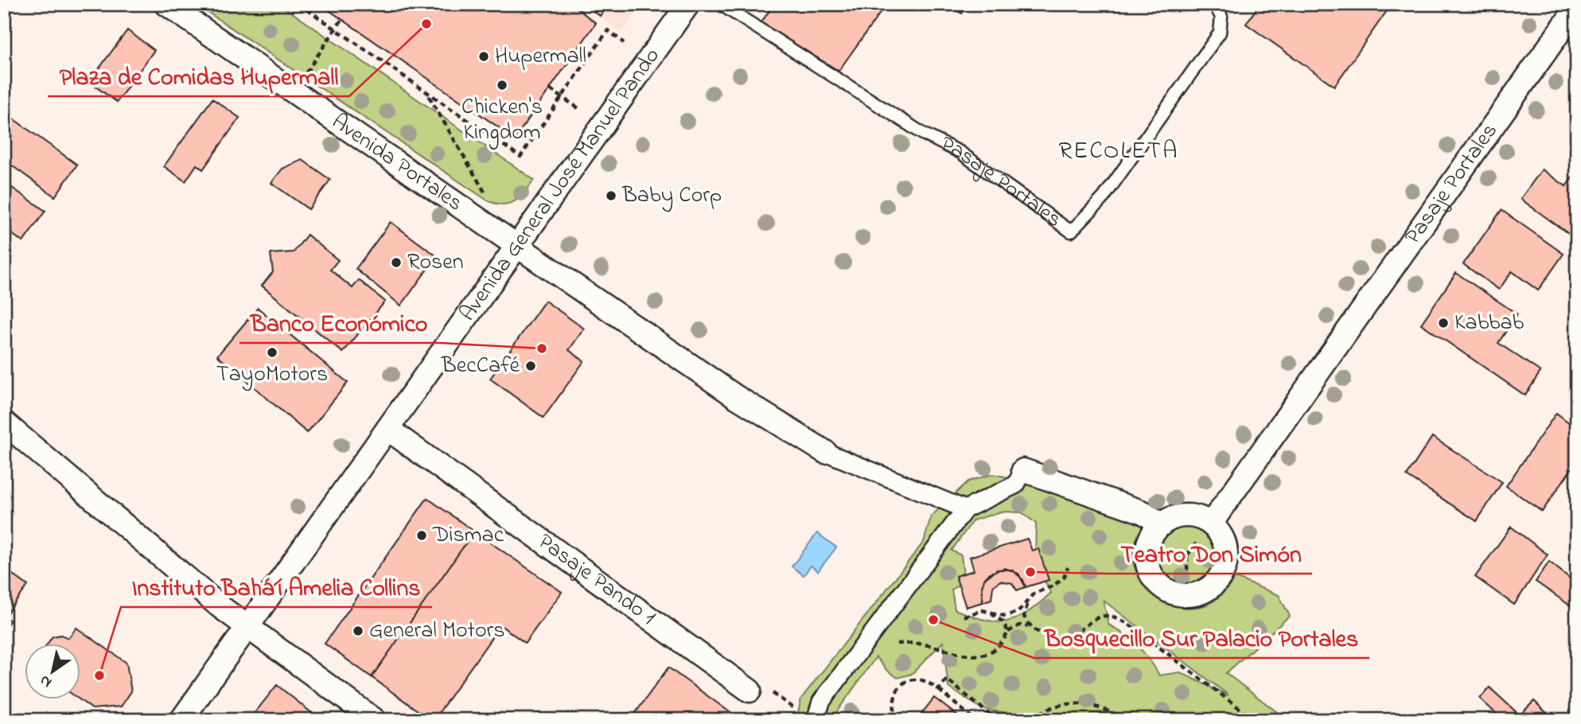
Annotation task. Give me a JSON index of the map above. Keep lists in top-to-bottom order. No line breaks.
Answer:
{"streets":{"street":["Avenida Portales","Pasaje Portales","Avenida General José Manuel Pando","Pasaje Pando 1"]},"crossings":[["Avenida Portales","Avenida General José Manuel Pando"],["Avenida General José Manuel Pando","Pasaje Pando 1"]],"districts":["RECOLETA"],"places":["Plaza de Comidas Hupermall","Hupermall","Chicken's Kingdom","Baby Corp","Rosen","Kabbab","Banco Económico","TayoMotors","BecCafé","Dismac","Teatro Don Simón","Bosquecillo Sur Palacio Portales","General Motors","Instituto Bahá´í Amelia Collins"],"north":"bottom left"}
